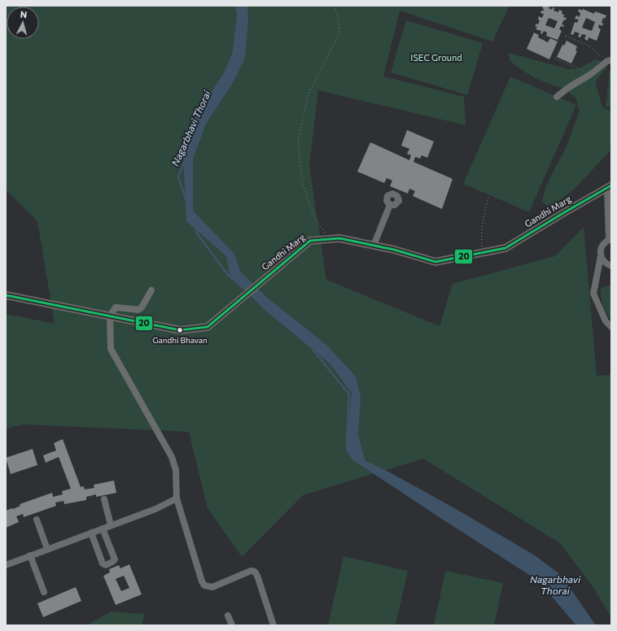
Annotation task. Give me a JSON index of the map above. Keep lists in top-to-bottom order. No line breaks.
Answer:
{"streets":{"main road":["Gandhi Marg"]},"water":["Nagarbhavi Thorai"],"parks":["ISEC Ground"],"places":["Gandhi Bhavan"],"lines":["transit line 20"],"north":"top"}
